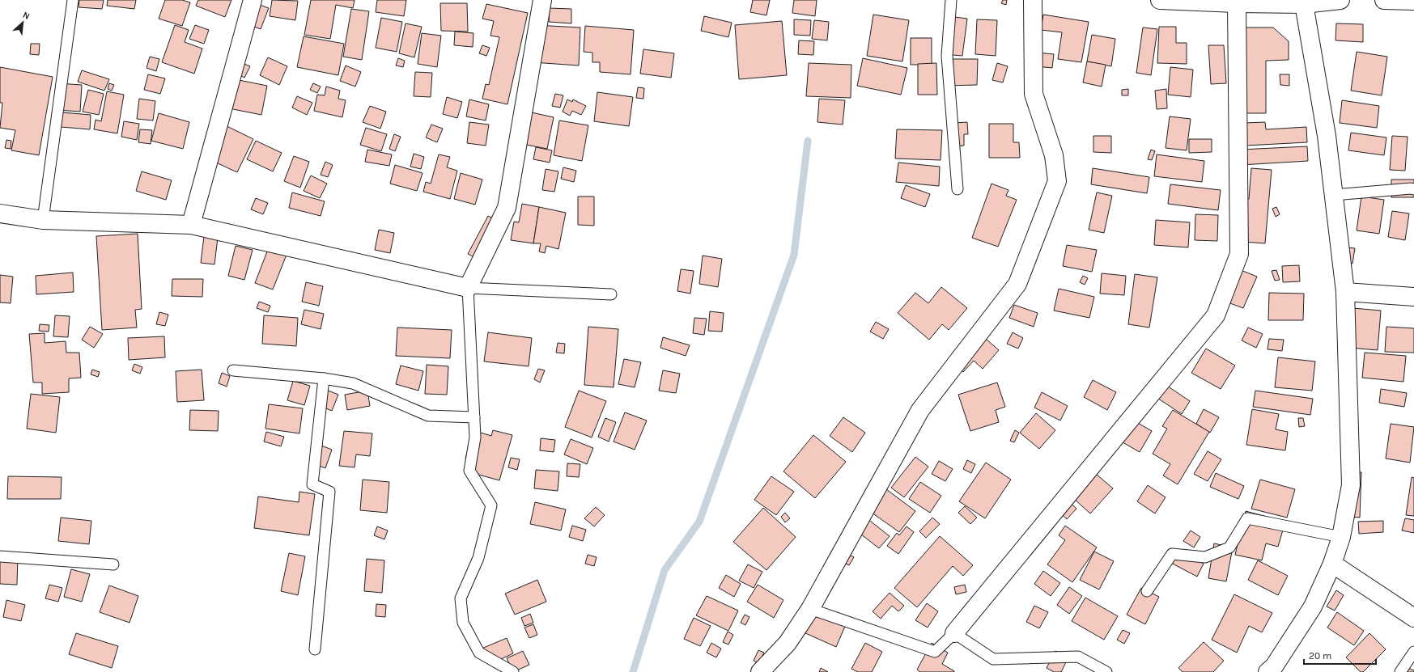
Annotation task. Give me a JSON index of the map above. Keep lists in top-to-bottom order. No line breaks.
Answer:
{"scale_bar":"20 m","north":"top right"}
